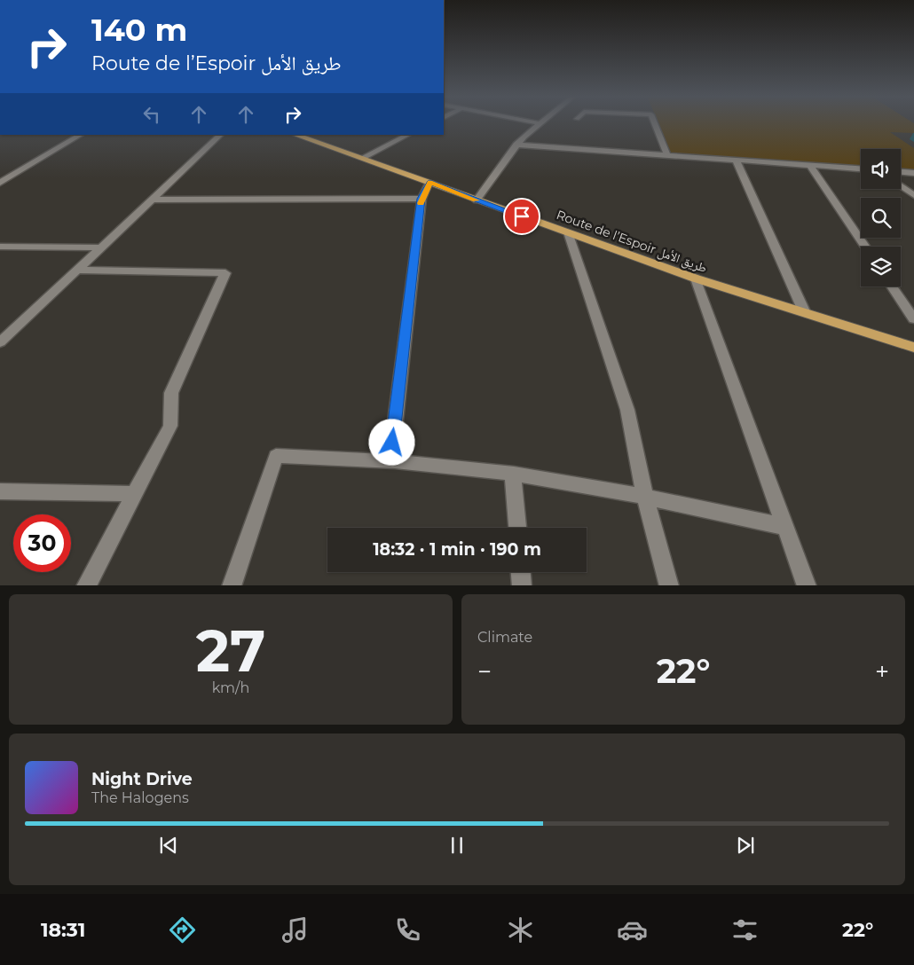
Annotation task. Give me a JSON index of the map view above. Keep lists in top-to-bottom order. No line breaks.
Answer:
{"streets":{"highway":["Route de l’Espoir طريق الأمل"]},"page":{"turn":["140 m","Route de l’Espoir طريق الأمل"],"limit":"30","trip":"18:32 · 1 min · 190 m","tile":[["27","km/h"],"Climate"],"heat":["−","22°","+"],"song":["Night Drive","The Halogens"],"tabs":["18:31","22°"]}}
